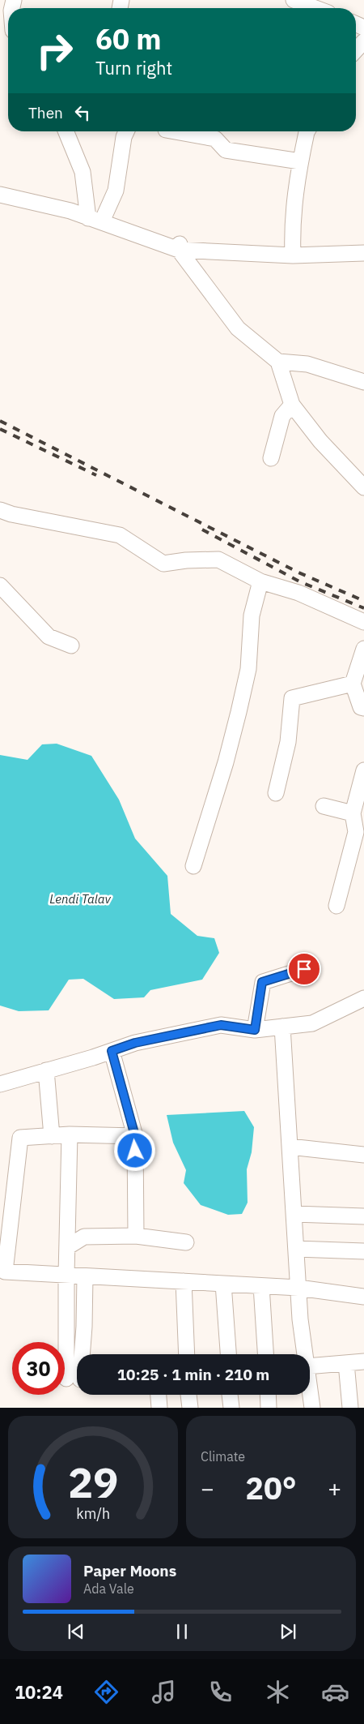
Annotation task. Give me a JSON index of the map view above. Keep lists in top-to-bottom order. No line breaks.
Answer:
{"water":["Lendi Talav"],"page":{"turn":["60 m","Turn right"],"then":"Then","limit":"30","trip":"10:25 · 1 min · 210 m","tile":"Climate","heat":["−","20°","+"],"song":["Paper Moons","Ada Vale"],"tabs":"10:24","gauge":["29","km/h"]}}
